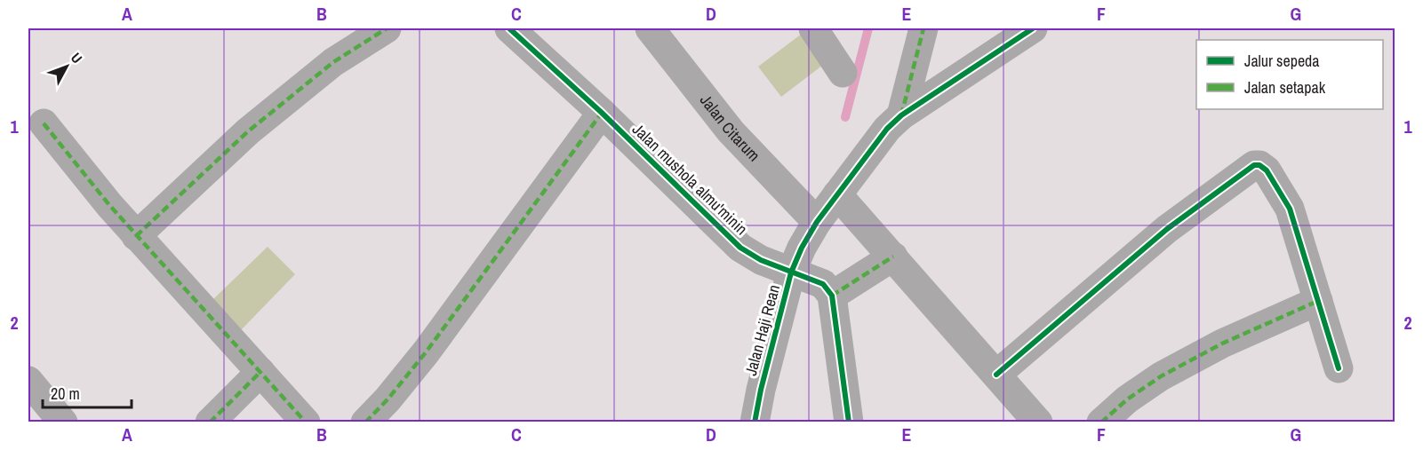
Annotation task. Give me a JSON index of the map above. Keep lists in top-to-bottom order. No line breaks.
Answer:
{"streets":{"street":["Jalan Citarum","Jalan mushola almu'minin","Jalan Haji Rean"]},"crossings":[["Jalan Citarum","Jalan Haji Rean"],["Jalan mushola almu'minin","Jalan Haji Rean"]],"legend":["Jalur sepeda","Jalan setapak"],"scale_bar":"20 m","north":"top right","grid":{"columns":["A","B","C","D","E","F","G"],"rows":["1","2"]}}
